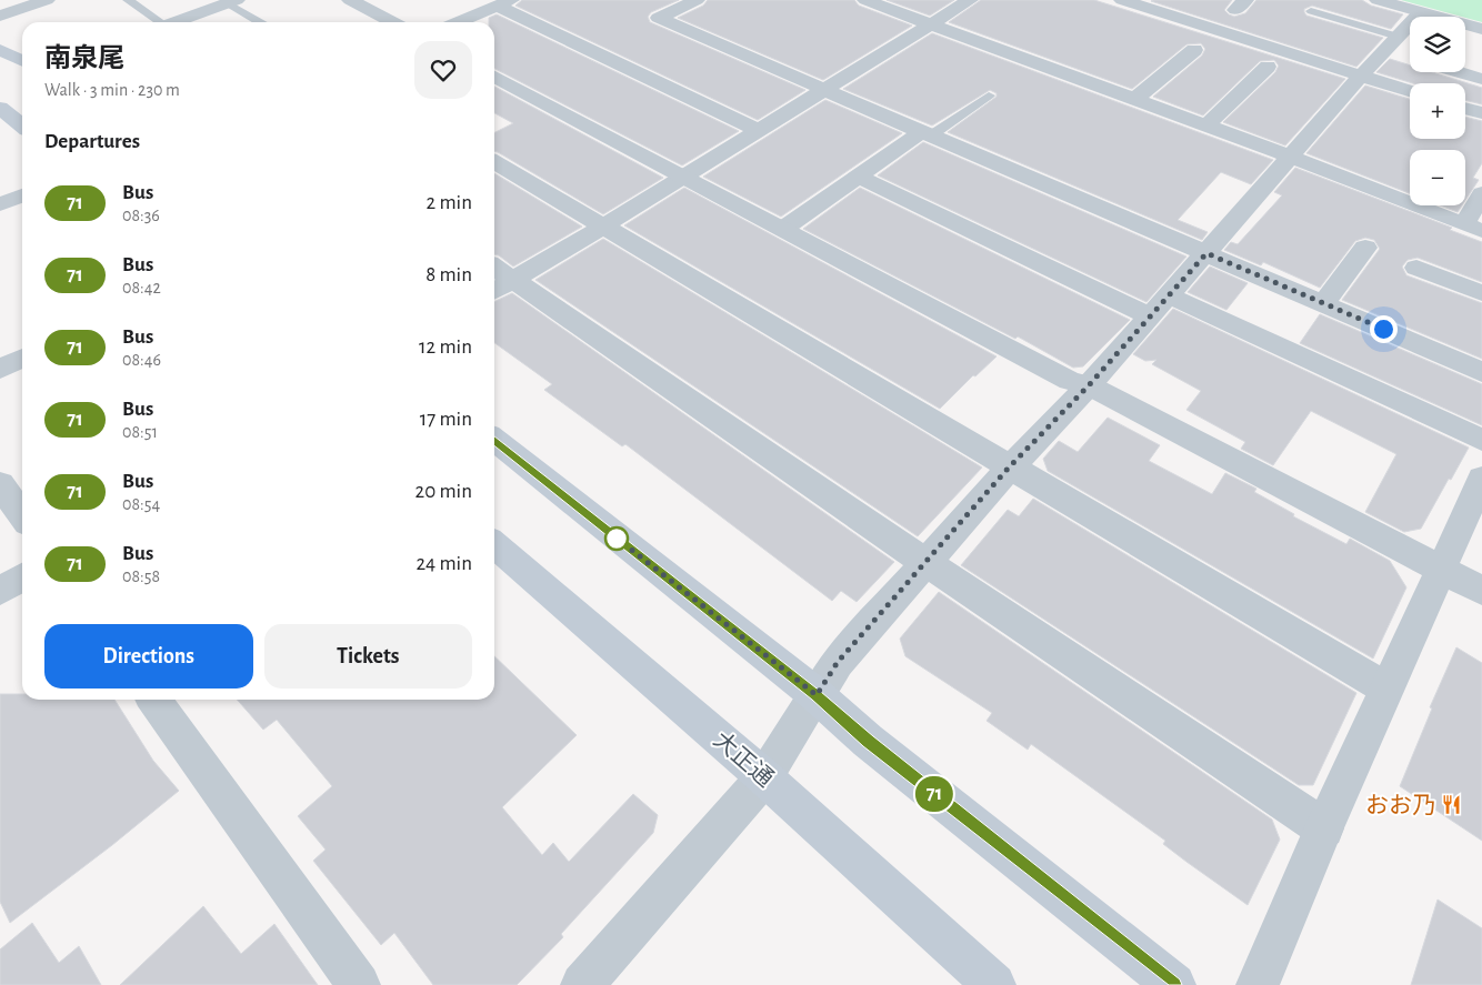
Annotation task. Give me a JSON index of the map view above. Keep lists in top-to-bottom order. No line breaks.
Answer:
{"streets":{"main road":["大正通"]},"places":{"restaurant":["おお乃"]},"lines":["bus line 71"],"page":{"on_map":"71","map_buttons":["+","−"],"heading":[["南泉尾","Walk · 3 min · 230 m"],"Departures"],"list":[{"mark":"71","name":"Bus","note":"08:36","value":"2 min"},{"mark":"71","name":"Bus","note":"08:42","value":"8 min"},{"mark":"71","name":"Bus","note":"08:46","value":"12 min"},{"mark":"71","name":"Bus","note":"08:51","value":"17 min"},{"mark":"71","name":"Bus","note":"08:54","value":"20 min"},{"mark":"71","name":"Bus","note":"08:58","value":"24 min"}],"buttons":["Directions","Tickets"]}}
